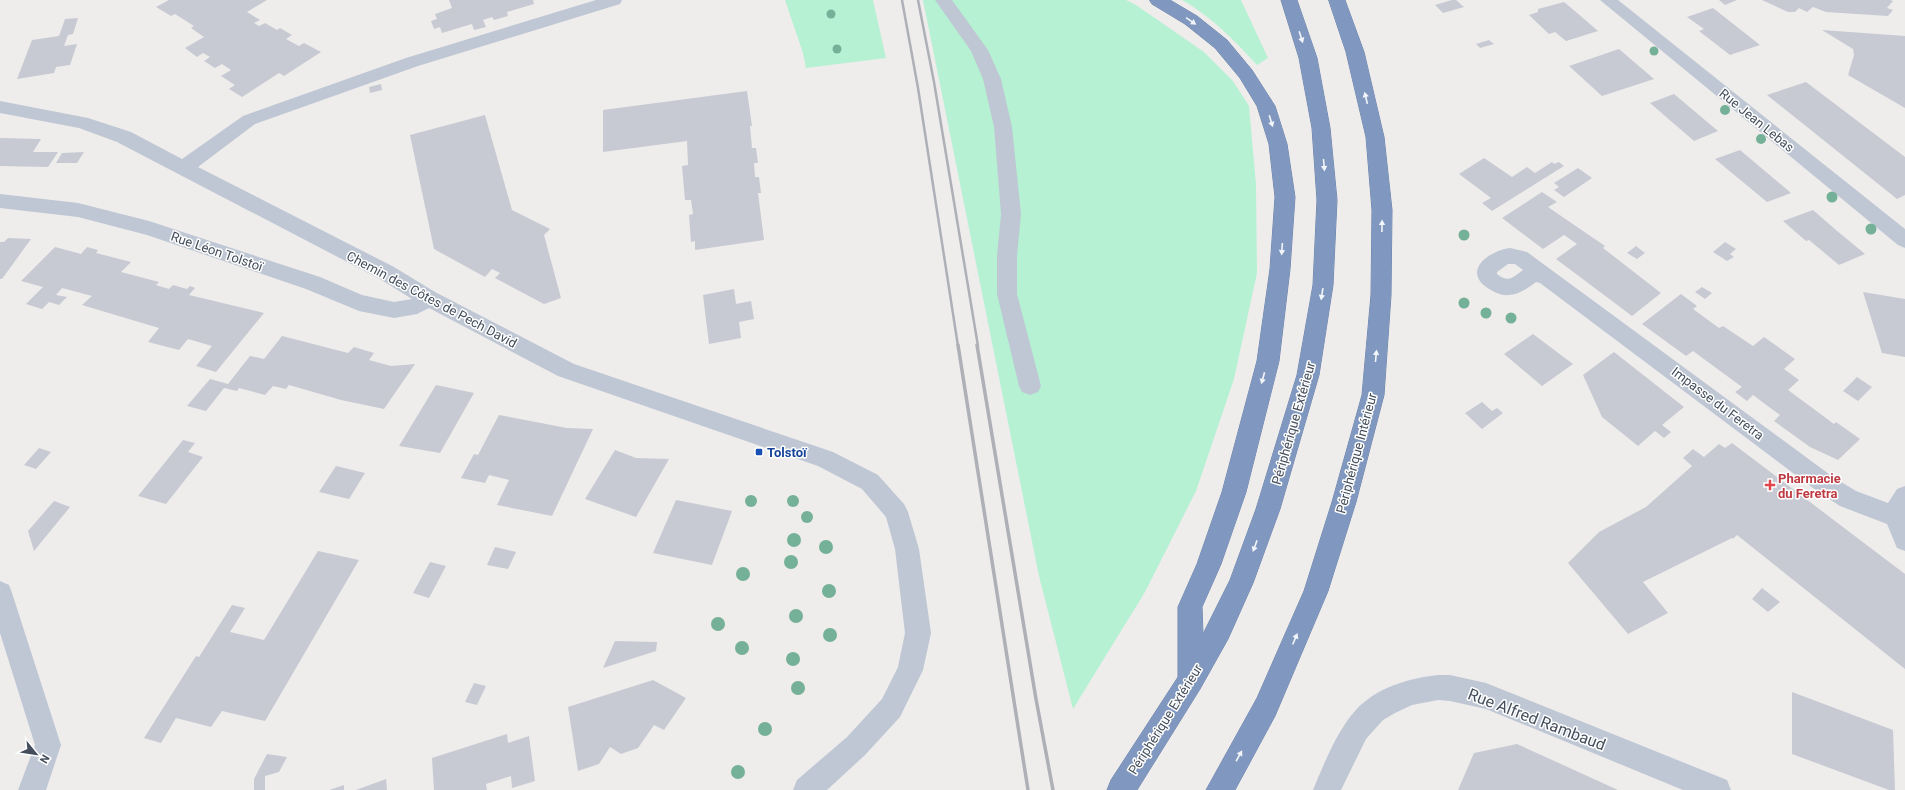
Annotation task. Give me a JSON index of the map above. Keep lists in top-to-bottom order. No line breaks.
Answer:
{"streets":{"highway":["Périphérique Extérieur","Périphérique Intérieur"],"street":["Rue Jean Lebas","Rue Léon Tolstoï","Chemin des Côtes de Pech David","Impasse du Feretra","Rue Alfred Rambaud"]},"crossings":[["Rue Léon Tolstoï","Chemin des Côtes de Pech David"]],"one_way":["Périphérique Extérieur","Périphérique Intérieur"],"places":{"transit":["Tolstoï"],"health":["Pharmacie du Feretra"]},"north":"bottom right"}
